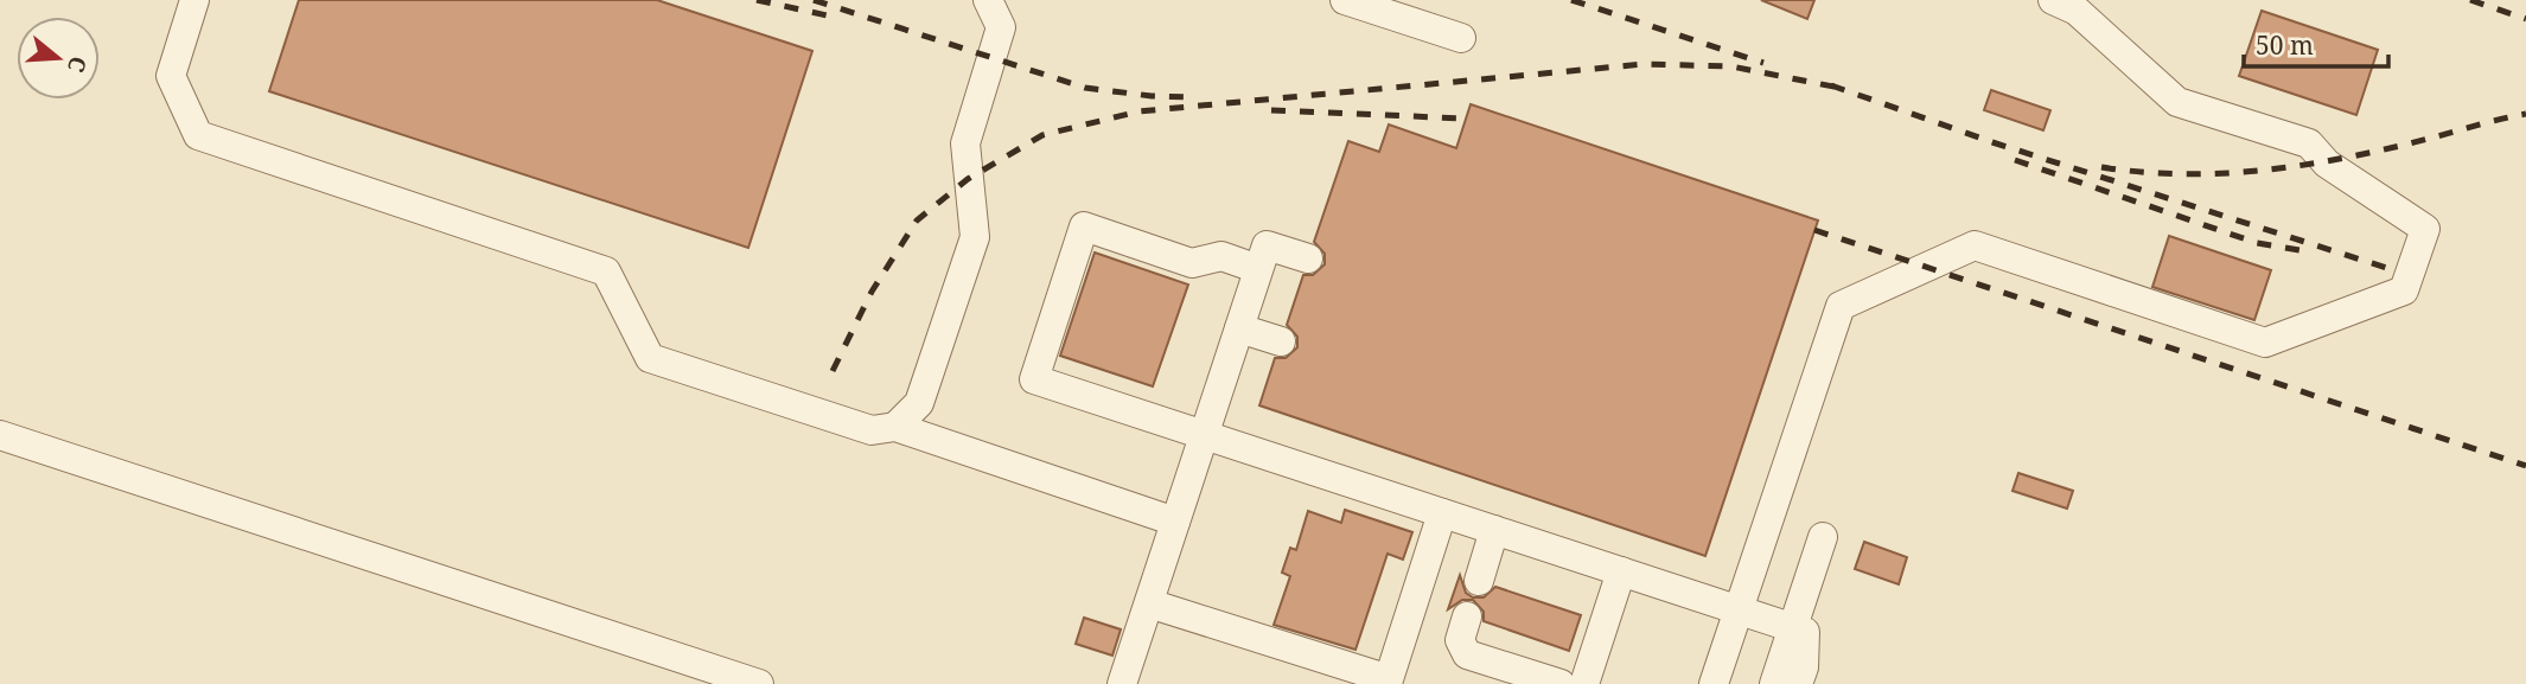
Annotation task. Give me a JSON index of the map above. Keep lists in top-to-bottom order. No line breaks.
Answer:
{"scale_bar":"50 m","north":"right"}
